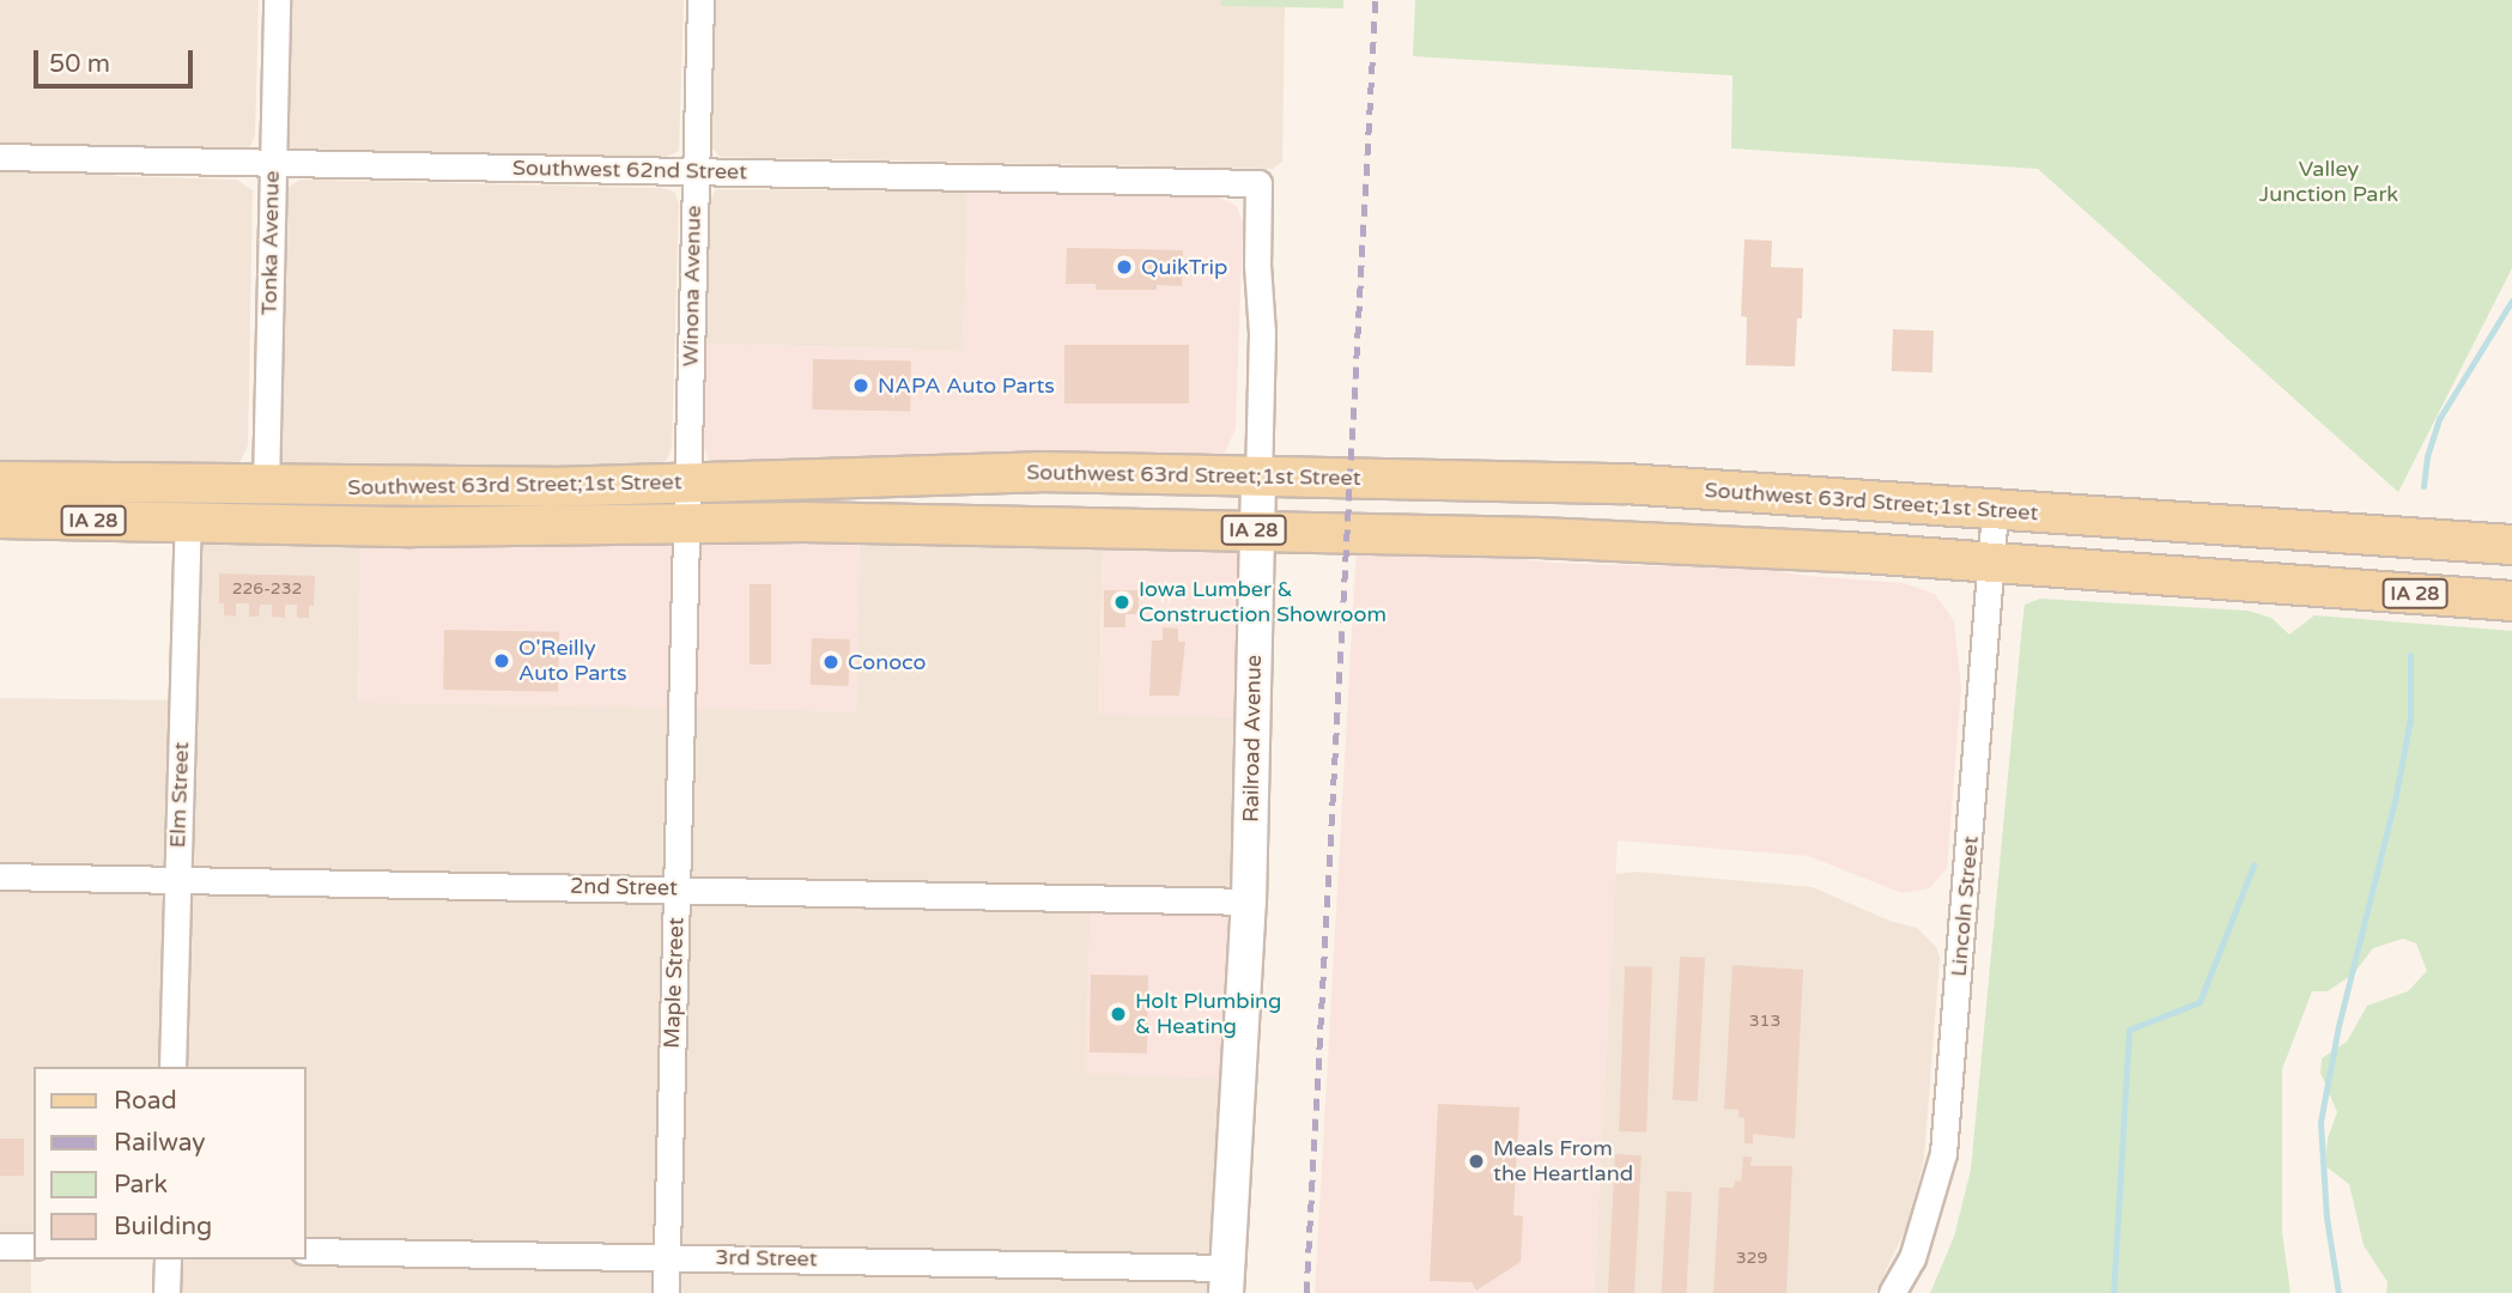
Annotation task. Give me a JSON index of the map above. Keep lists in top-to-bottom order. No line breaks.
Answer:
{"streets":{"main road":["Southwest 63rd Street;1st Street","IA 28","Railroad Avenue"],"street":["Southwest 62nd Street","Tonka Avenue","Winona Avenue","Elm Street","2nd Street","Lincoln Street","Maple Street","3rd Street"]},"crossings":[["Southwest 62nd Street","Tonka Avenue"],["Southwest 62nd Street","Winona Avenue"],["Southwest 62nd Street","Railroad Avenue"],["Tonka Avenue","Southwest 63rd Street;1st Street"],["Winona Avenue","Southwest 63rd Street;1st Street"],["Winona Avenue","Maple Street"],["Southwest 63rd Street;1st Street","Railroad Avenue"],["Southwest 63rd Street;1st Street","Elm Street"],["Southwest 63rd Street;1st Street","Lincoln Street"],["Southwest 63rd Street;1st Street","Maple Street"],["Railroad Avenue","2nd Street"],["Railroad Avenue","3rd Street"],["Elm Street","2nd Street"],["2nd Street","Maple Street"],["Maple Street","3rd Street"]],"parks":["Valley Junction Park"],"places":["QuikTrip","NAPA Auto Parts","Iowa Lumber & Construction Showroom","O'Reilly Auto Parts","Conoco","Holt Plumbing & Heating","Meals From the Heartland"],"house_numbers":["226-232","313","329"],"legend":["Road","Railway","Park","Building"],"scale_bar":"50 m"}
